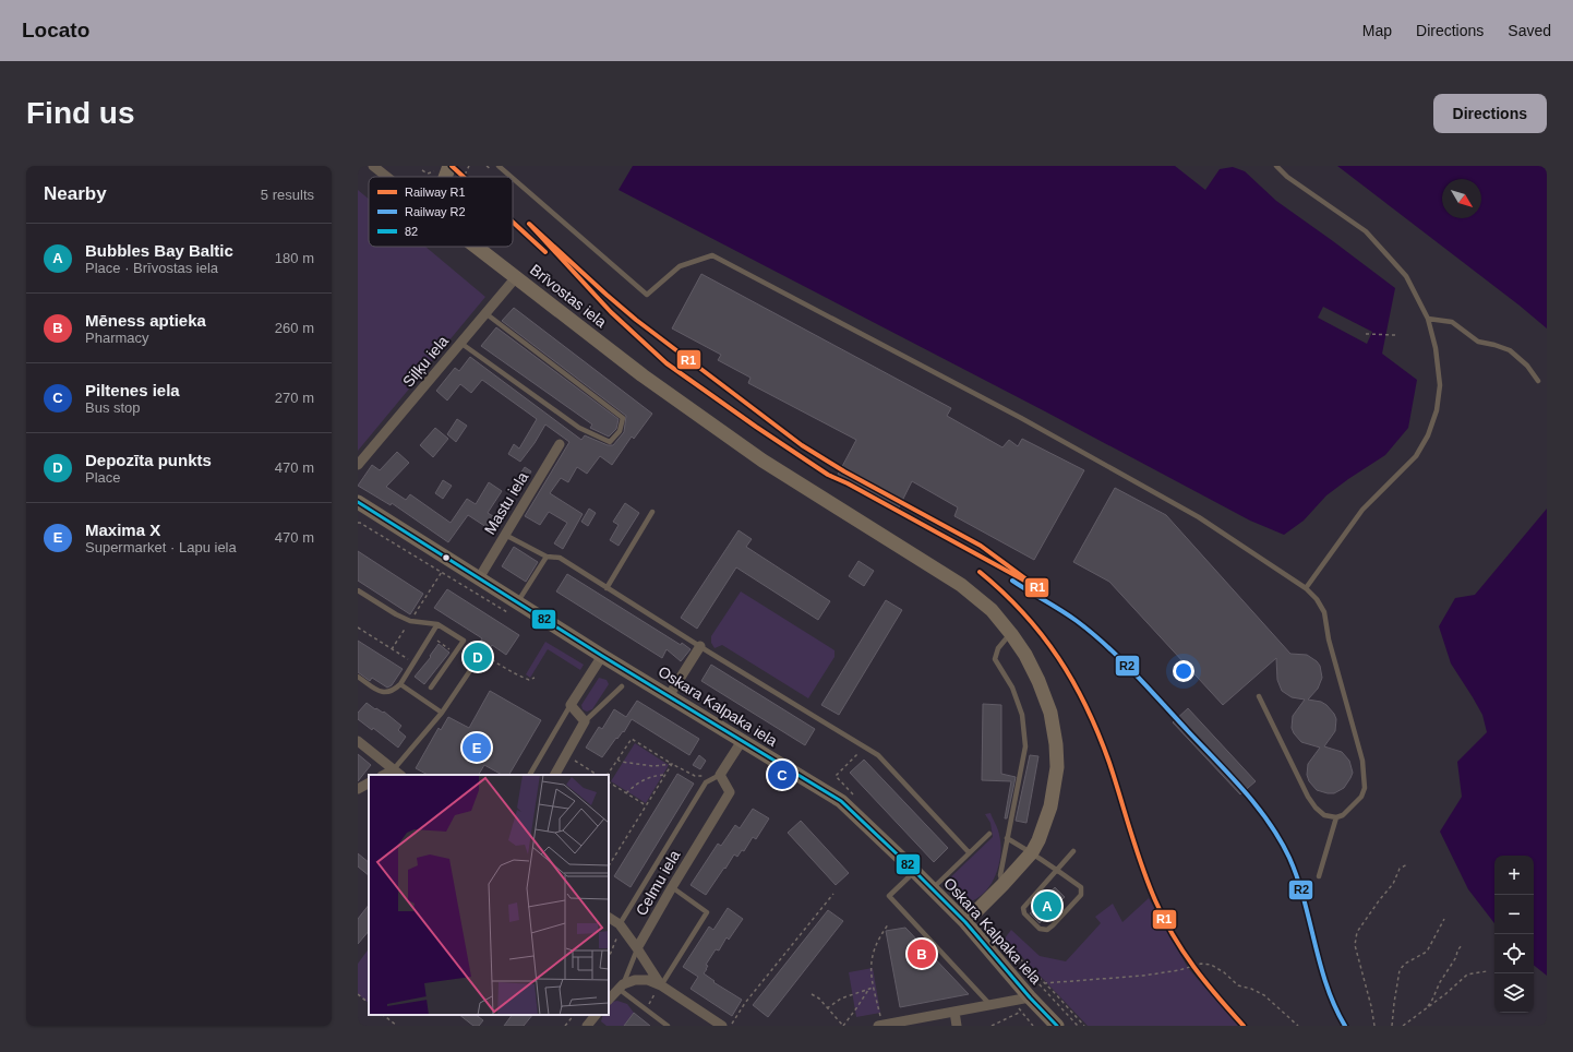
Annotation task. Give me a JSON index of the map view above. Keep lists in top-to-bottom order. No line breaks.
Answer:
{"streets":{"street":["Brīvostas iela","Siļķu iela","Mastu iela","Oskara Kalpaka iela","Celmu iela"]},"crossings":[["Brīvostas iela","Siļķu iela"],["Brīvostas iela","Oskara Kalpaka iela"],["Mastu iela","Oskara Kalpaka iela"]],"lines":["rail line R1","transit line 82","rail line R2"],"legend":["Railway R1","Railway R2","82"],"north":"bottom right","page":{"header":"Locato","nav":["Map","Directions","Saved"],"buttons":"Directions","title":"Find us","heading":["Nearby","5 results"],"list":[{"mark":"A","name":"Bubbles Bay Baltic","note":"Place · Brīvostas iela","value":"180 m"},{"mark":"B","name":"Mēness aptieka","note":"Pharmacy","value":"260 m"},{"mark":"C","name":"Piltenes iela","note":"Bus stop","value":"270 m"},{"mark":"D","name":"Depozīta punkts","note":"Place","value":"470 m"},{"mark":"E","name":"Maxima X","note":"Supermarket · Lapu iela","value":"470 m"}],"pins":["D","E","C","A","B"],"map_buttons":["+","−"]}}
